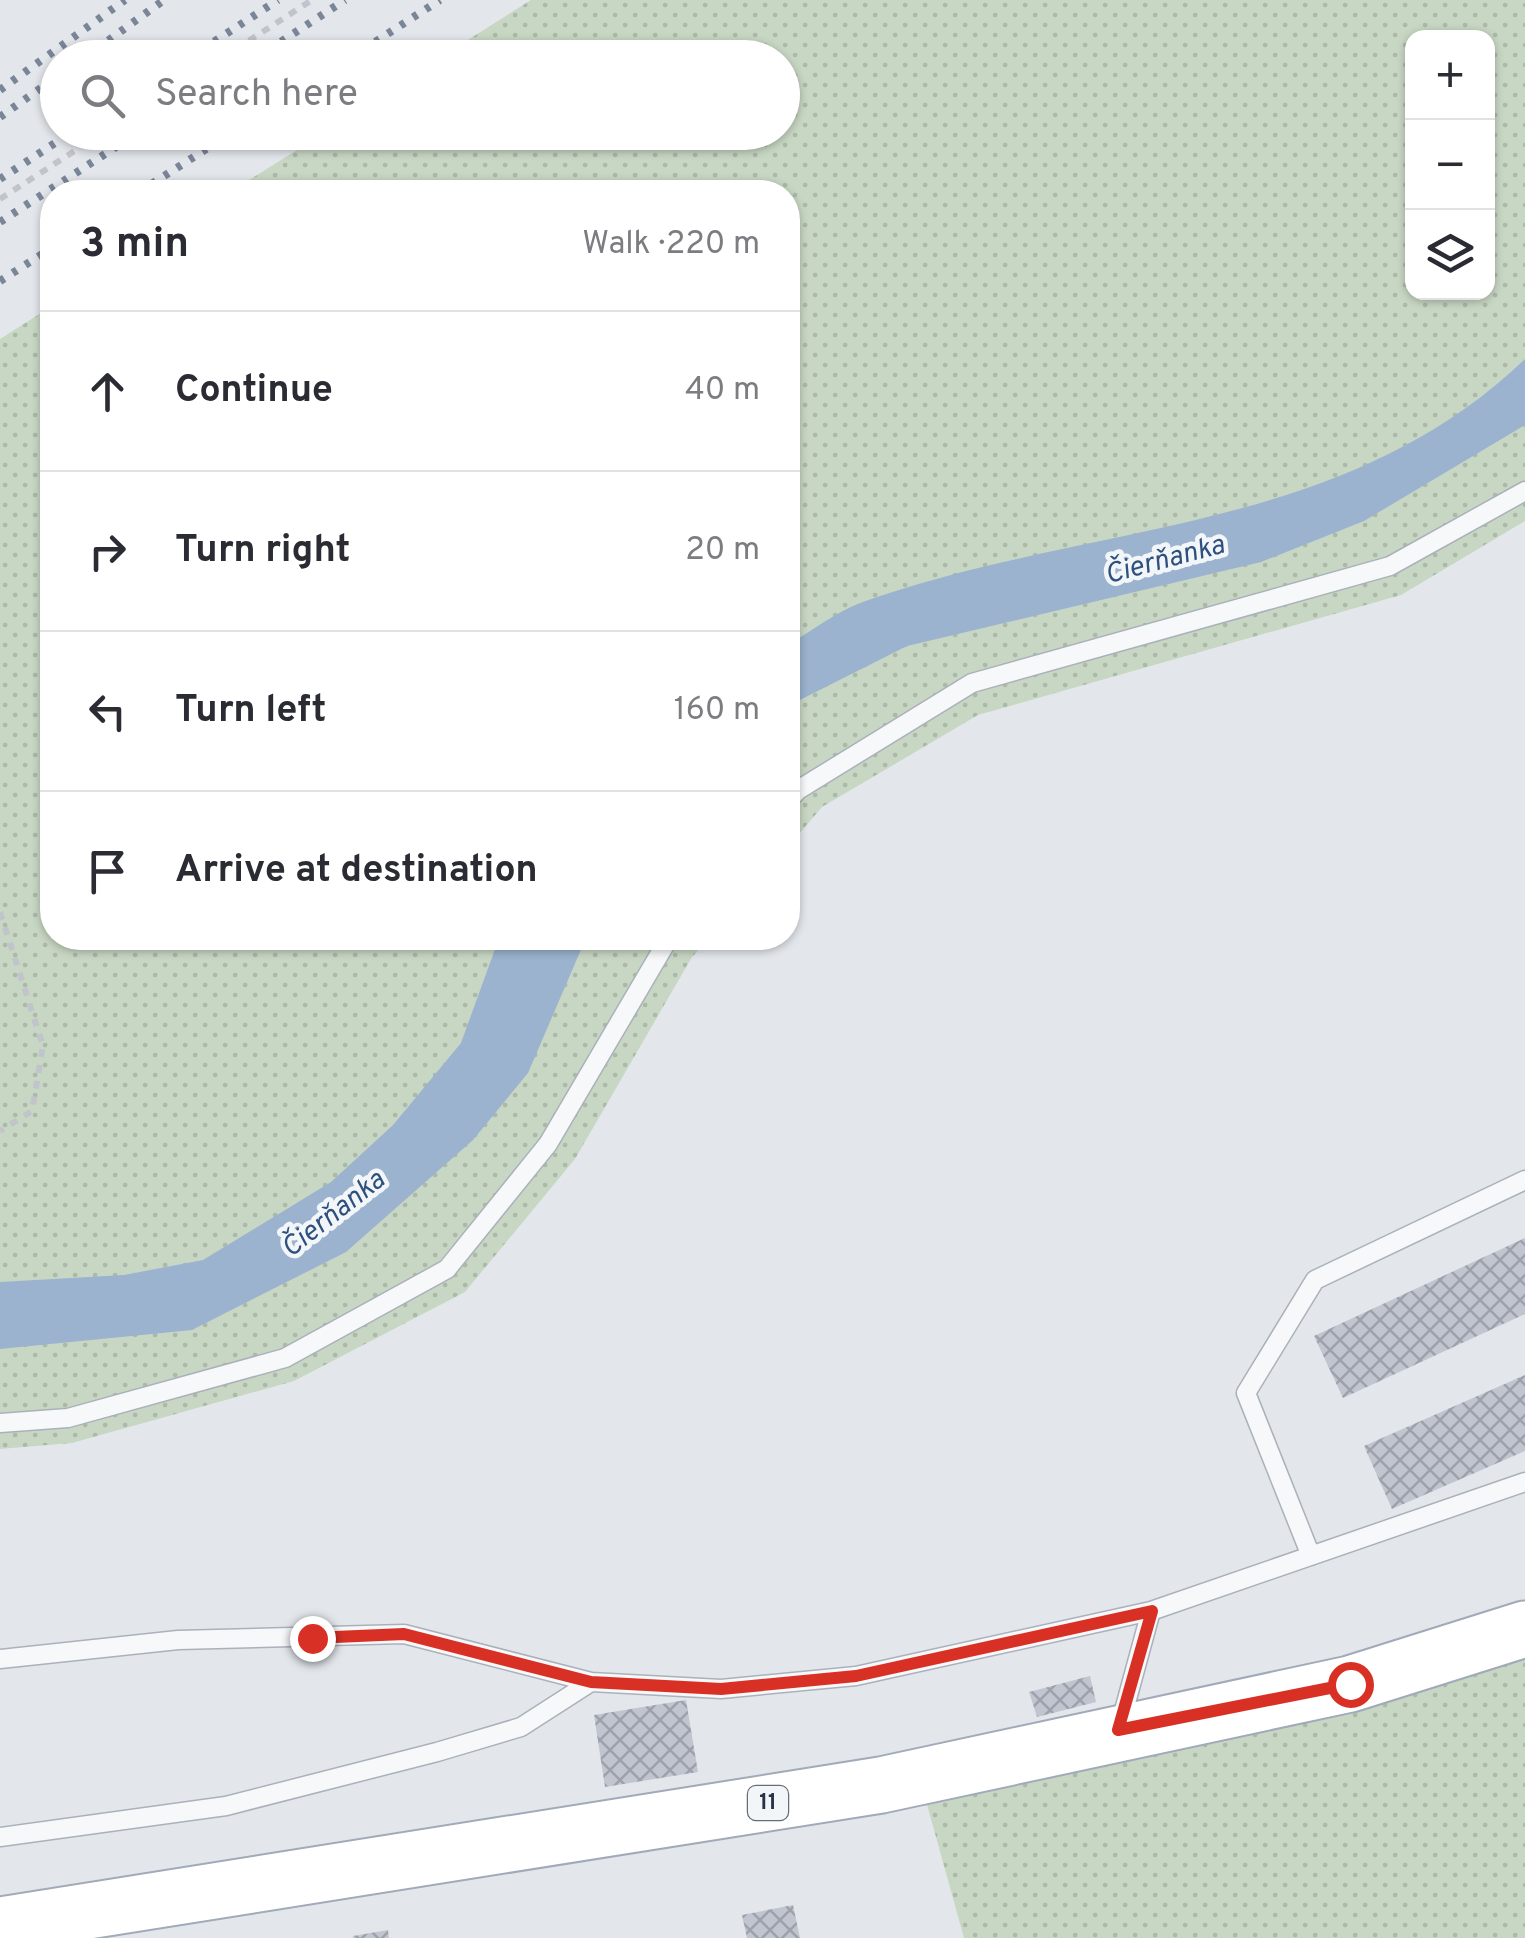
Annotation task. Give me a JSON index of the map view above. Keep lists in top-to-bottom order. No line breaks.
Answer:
{"streets":{"main road":["11"]},"water":["Čierňanka"],"page":{"map_buttons":["+","−"],"search":"Search here","heading":["3 min","Walk · 220 m"],"list":[["Continue","40 m"],["Turn right","20 m"],["Turn left","160 m"],"Arrive at destination"]}}
